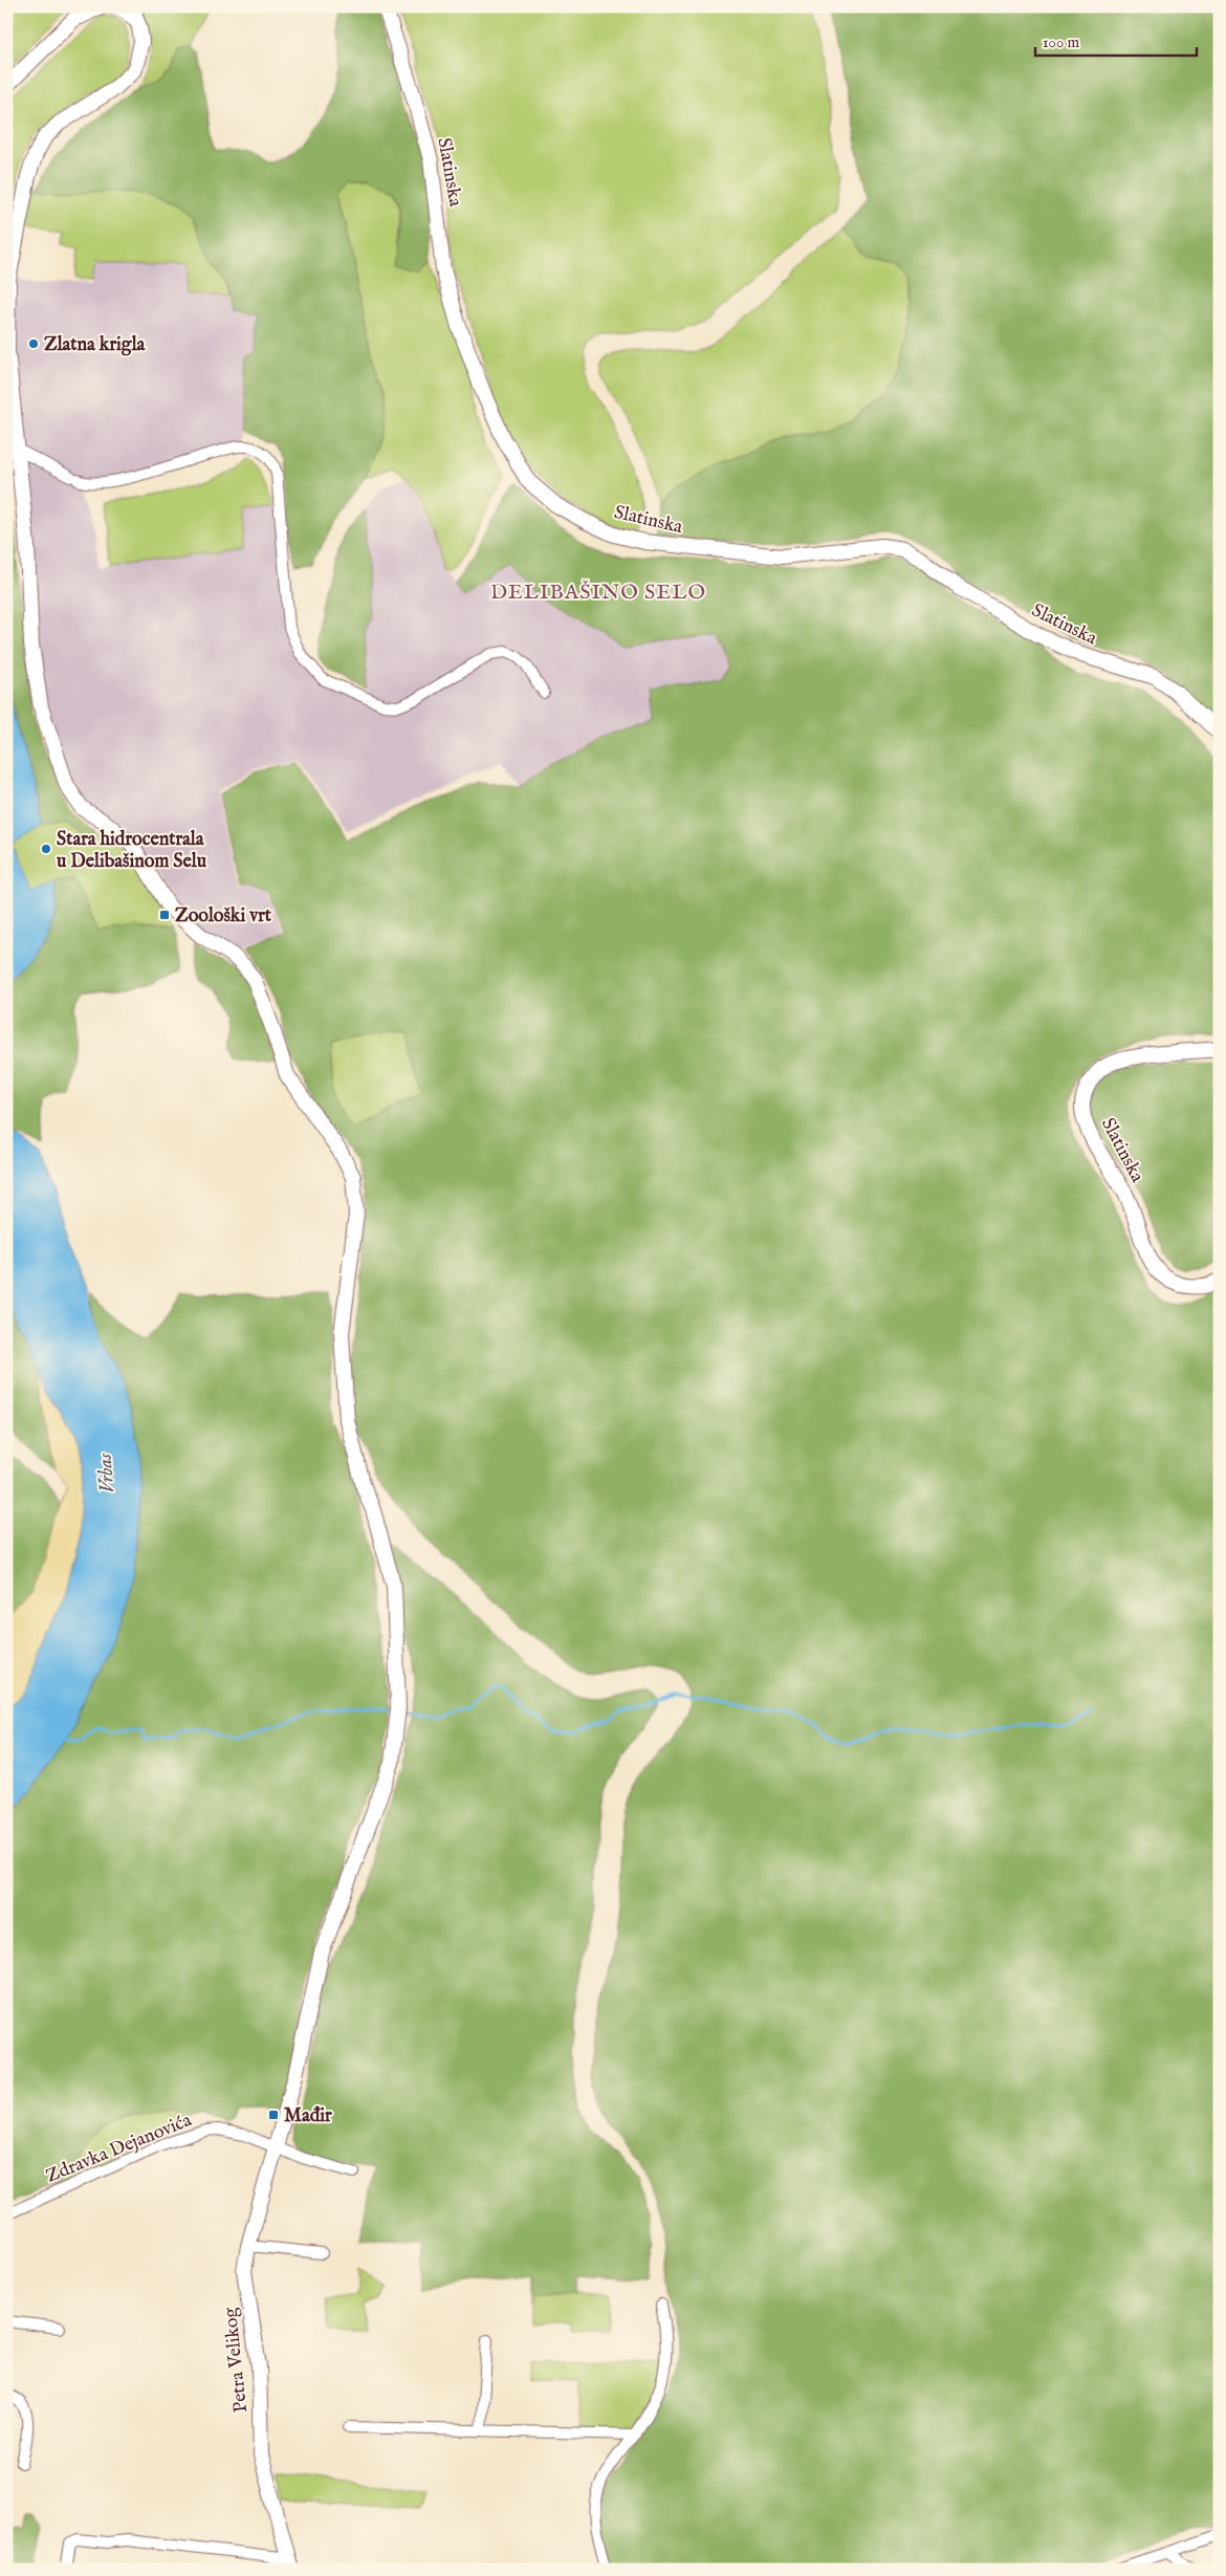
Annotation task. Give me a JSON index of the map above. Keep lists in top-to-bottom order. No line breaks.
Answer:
{"streets":{"street":["Slatinska","Zdravka Dejanovića","Petra Velikog"]},"crossings":[["Zdravka Dejanovića","Petra Velikog"]],"districts":["DELIBAŠINO SELO"],"water":["Vrbas"],"places":{"other":["Zlatna krigla","Stara hidrocentrala u Delibašinom Selu"],"transit":["Zoološki vrt","Mađir"]},"scale_bar":"100 m"}
